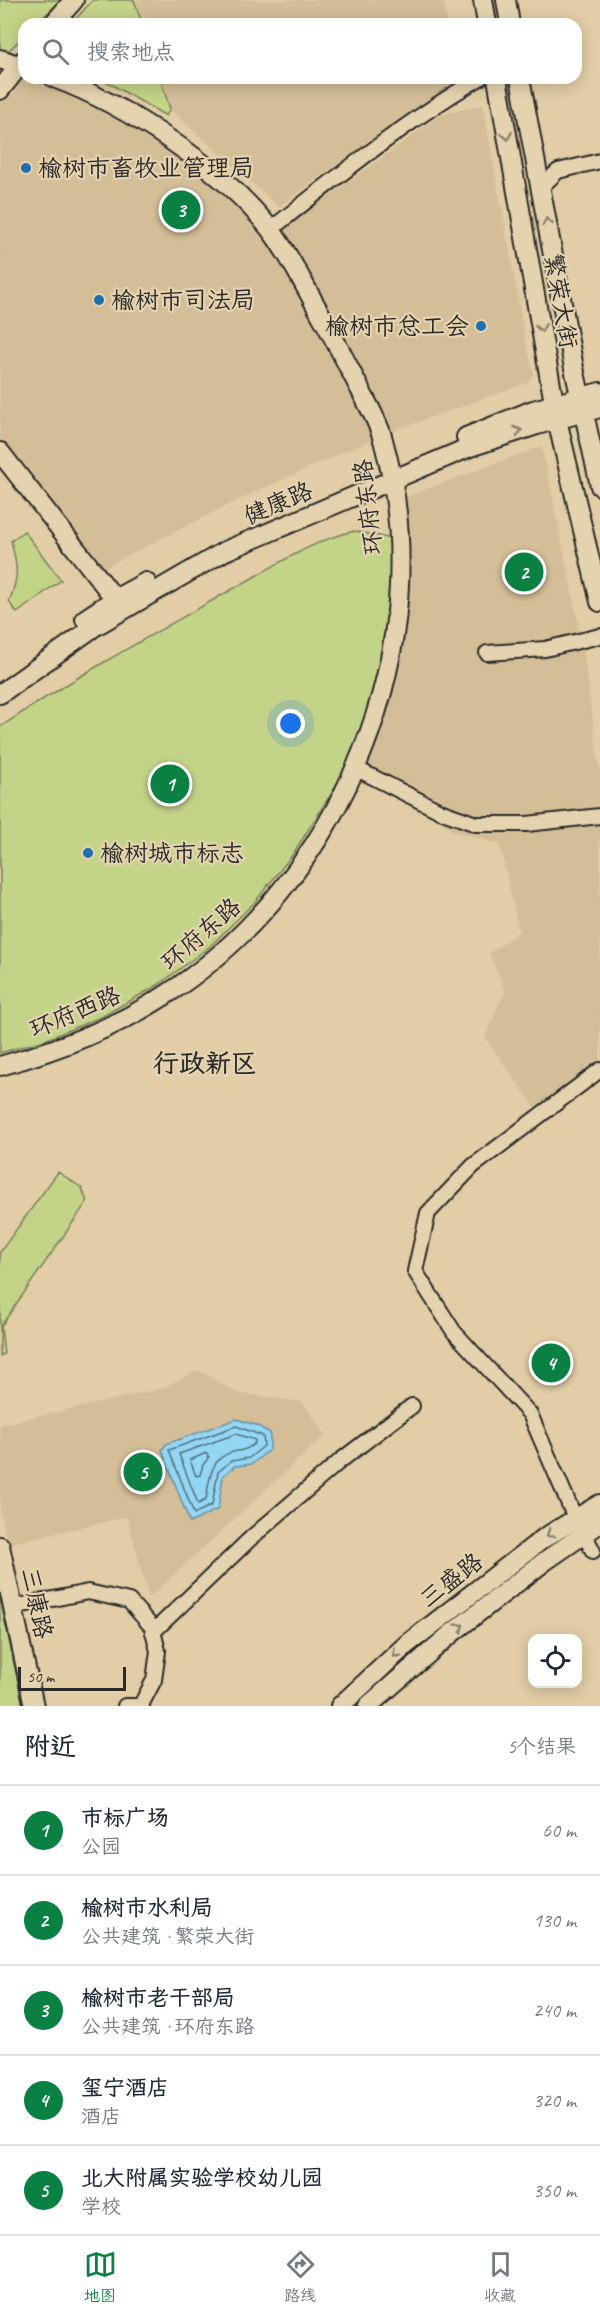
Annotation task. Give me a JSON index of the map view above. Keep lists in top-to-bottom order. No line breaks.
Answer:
{"streets":{"main road":["繁荣大街","健康路","环府东路","环府西路","三盛路","三康路"]},"crossings":[["繁荣大街","健康路"],["健康路","环府东路"],["环府东路","环府西路"]],"districts":["行政新区"],"places":["榆树市畜牧业管理局","榆树市司法局","榆树市总工会","榆树城市标志"],"scale_bar":"50 m","page":{"search":"搜索地点","pins":["3","2","1","4","5"],"scale":"50 m","heading":["附近","5个结果"],"list":[{"mark":"1","name":"市标广场","note":"公园","value":"60 m"},{"mark":"2","name":"榆树市水利局","note":"公共建筑 · 繁荣大街","value":"130 m"},{"mark":"3","name":"榆树市老干部局","note":"公共建筑 · 环府东路","value":"240 m"},{"mark":"4","name":"玺宁酒店","note":"酒店","value":"320 m"},{"mark":"5","name":"北大附属实验学校幼儿园","note":"学校","value":"350 m"}],"nav":["地图","路线","收藏"]}}
